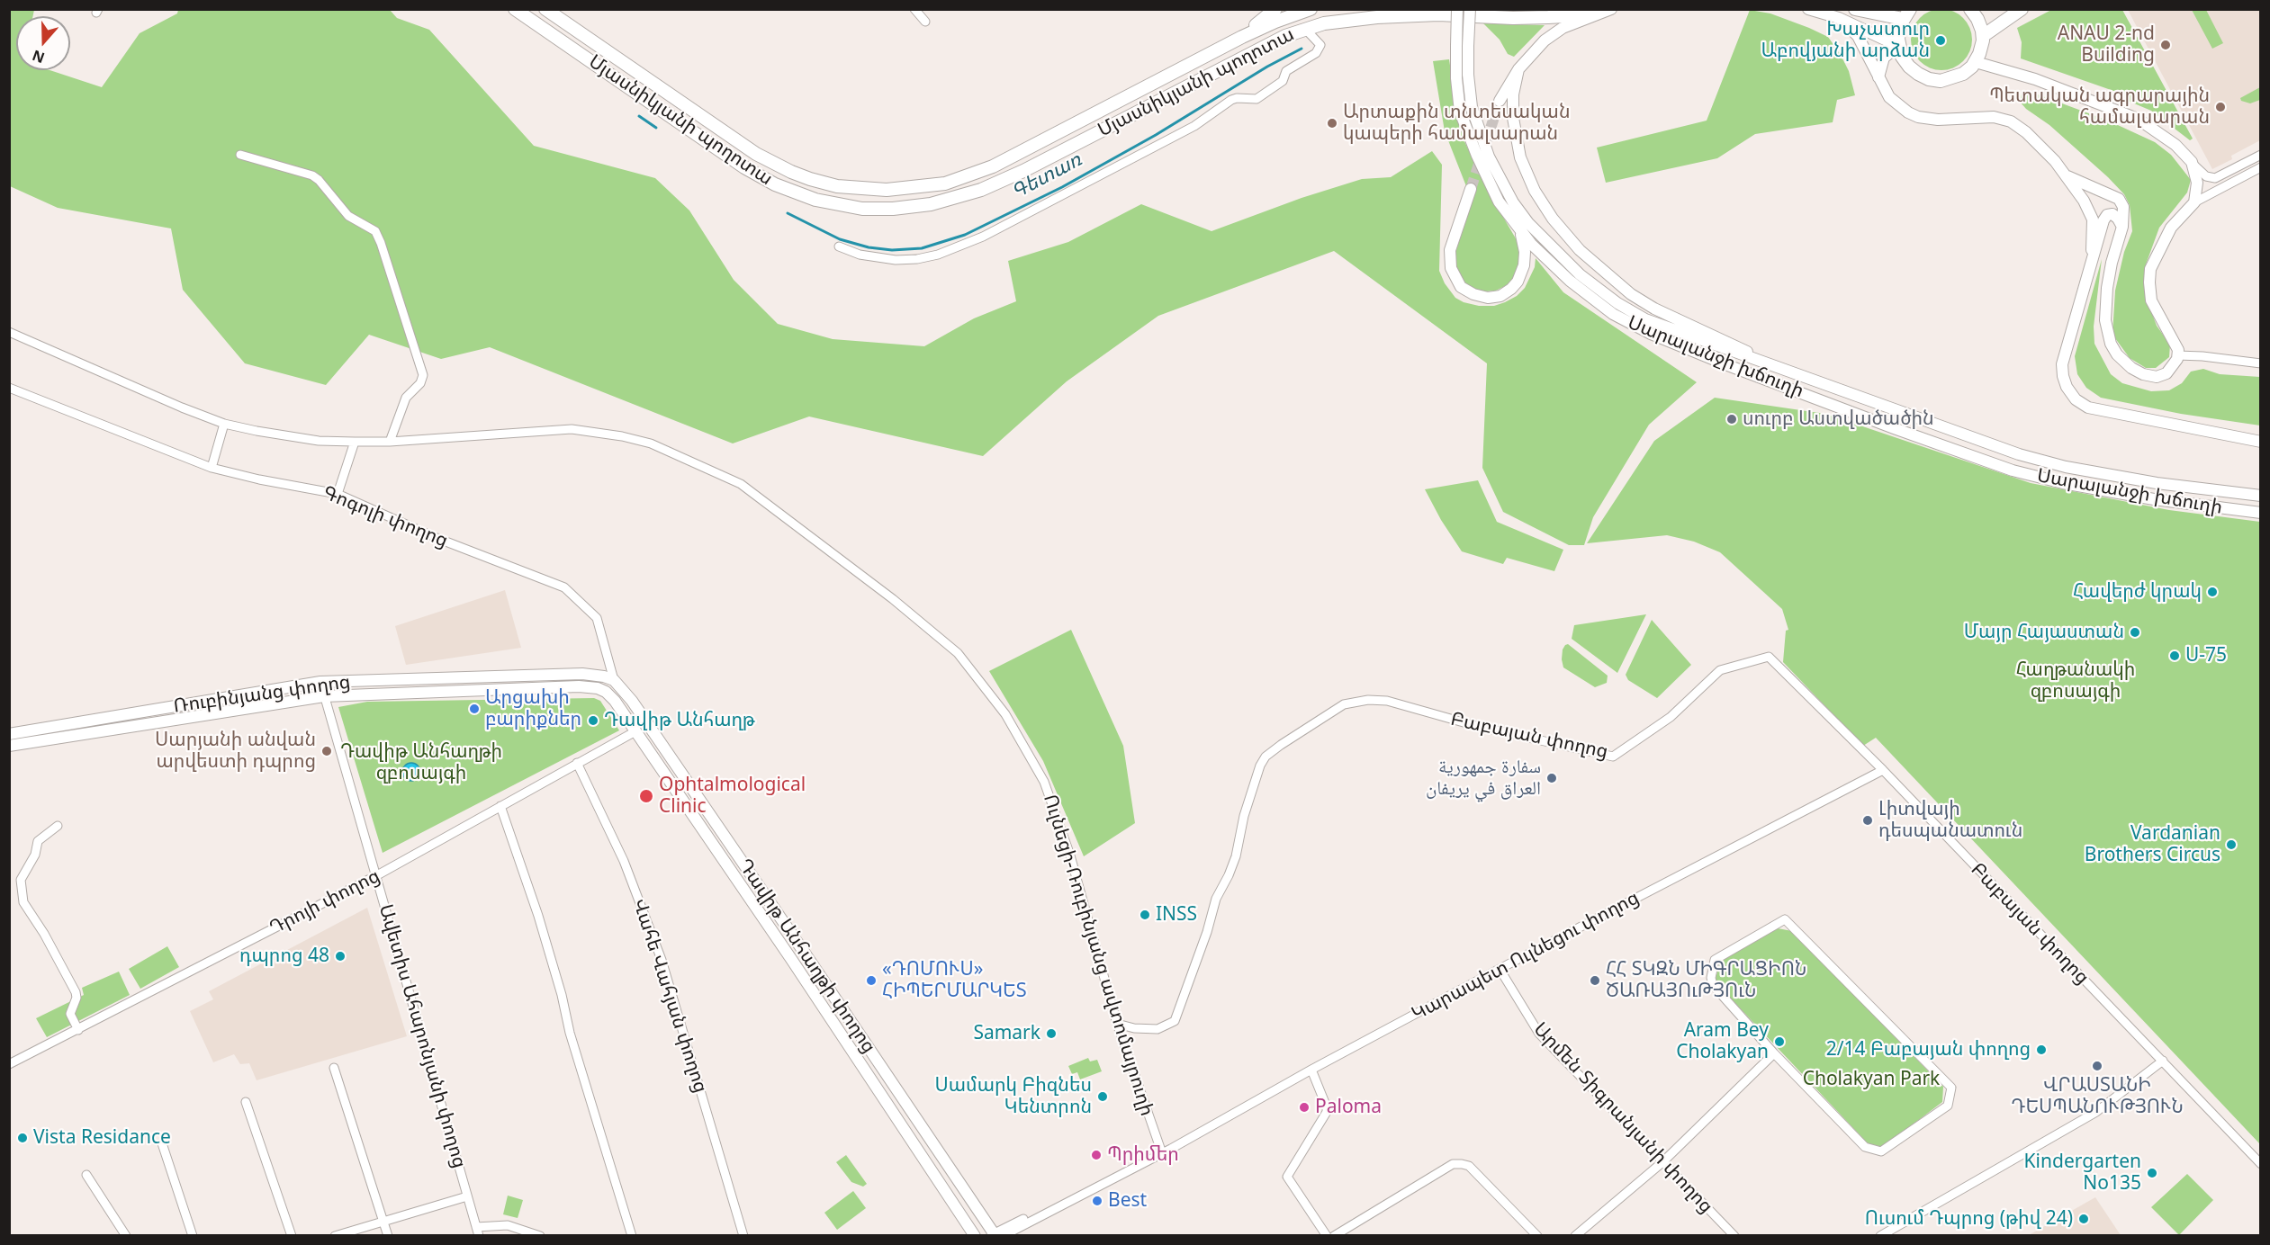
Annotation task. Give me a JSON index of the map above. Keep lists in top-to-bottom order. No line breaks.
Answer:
{"streets":{"highway":["Մյասնիկյանի պողոտա"],"main road":["Սարալանջի խճուղի","Ռուբինյանց փողոց","Դավիթ Անհաղթի փողոց"],"street":["Գոգոլի փողոց","Բաբայան փողոց","Դրոյի փողոց","Ուլնեցի-Ռուբինյանց ավտոմայրուղի","Կարապետ Ուլնեցու փողոց","Վահե Վահյան փողոց","Ավետիս Ահարոնյանի փողոց","Արմեն Տիգրանյանի փողոց"]},"crossings":[["Գոգոլի փողոց","Ռուբինյանց փողոց"],["Գոգոլի փողոց","Դավիթ Անհաղթի փողոց"],["Ռուբինյանց փողոց","Դավիթ Անհաղթի փողոց"],["Ռուբինյանց փողոց","Ավետիս Ահարոնյանի փողոց"],["Բաբայան փողոց","Ուլնեցի-Ռուբինյանց ավտոմայրուղի"],["Բաբայան փողոց","Կարապետ Ուլնեցու փողոց"],["Դրոյի փողոց","Դավիթ Անհաղթի փողոց"],["Դրոյի փողոց","Վահե Վահյան փողոց"],["Դրոյի փողոց","Ավետիս Ահարոնյանի փողոց"],["Ուլնեցի-Ռուբինյանց ավտոմայրուղի","Կարապետ Ուլնեցու փողոց"],["Դավիթ Անհաղթի փողոց","Կարապետ Ուլնեցու փողոց"],["Կարապետ Ուլնեցու փողոց","Արմեն Տիգրանյանի փողոց"]],"water":["Գետառ"],"parks":["Հաղթանակի զբոսայգի","Դավիթ Անհաղթի զբոսայգի","Cholakyan Park"],"places":["Խաչատուր Աբովյանի արձան","ANAU 2-nd Building","Պետական ագրարային համալսարան","Արտաքին տնտեսական կապերի համալսարան","սուրբ Աստվածածին","Հավերժ կրակ","Մայր Հայաստան","Ս-75","Արցախի բարիքներ","Դավիթ Անհաղթ","Սարյանի անվան արվեստի դպրոց","سفارة جمهورية العراق في يريفان","Ophtalmological Clinic","Լիտվայի դեսպանատուն","Vardanian Brothers Circus","INSS","դպրոց 48","«ԴՈՄՈՒՍ» ՀԻՊԵՐՄԱՐԿԵՏ","ՀՀ ՏԿԶՆ ՄԻԳՐԱՑԻՈՆ ԾԱՌԱՅՈւԹՅՈւՆ","Samark","Aram Bey Cholakyan","2/14 Բաբայան փողոց","ՎՐԱՍՏԱՆԻ ԴԵՍՊԱՆՈՒԹՅՈՒՆ","Սամարկ Բիզնես Կենտրոն","Paloma","Vista Residance","Պրիմեր","Kindergarten No135","Best","Ուսում Դպրոց (թիվ 24)"],"north":"bottom"}
